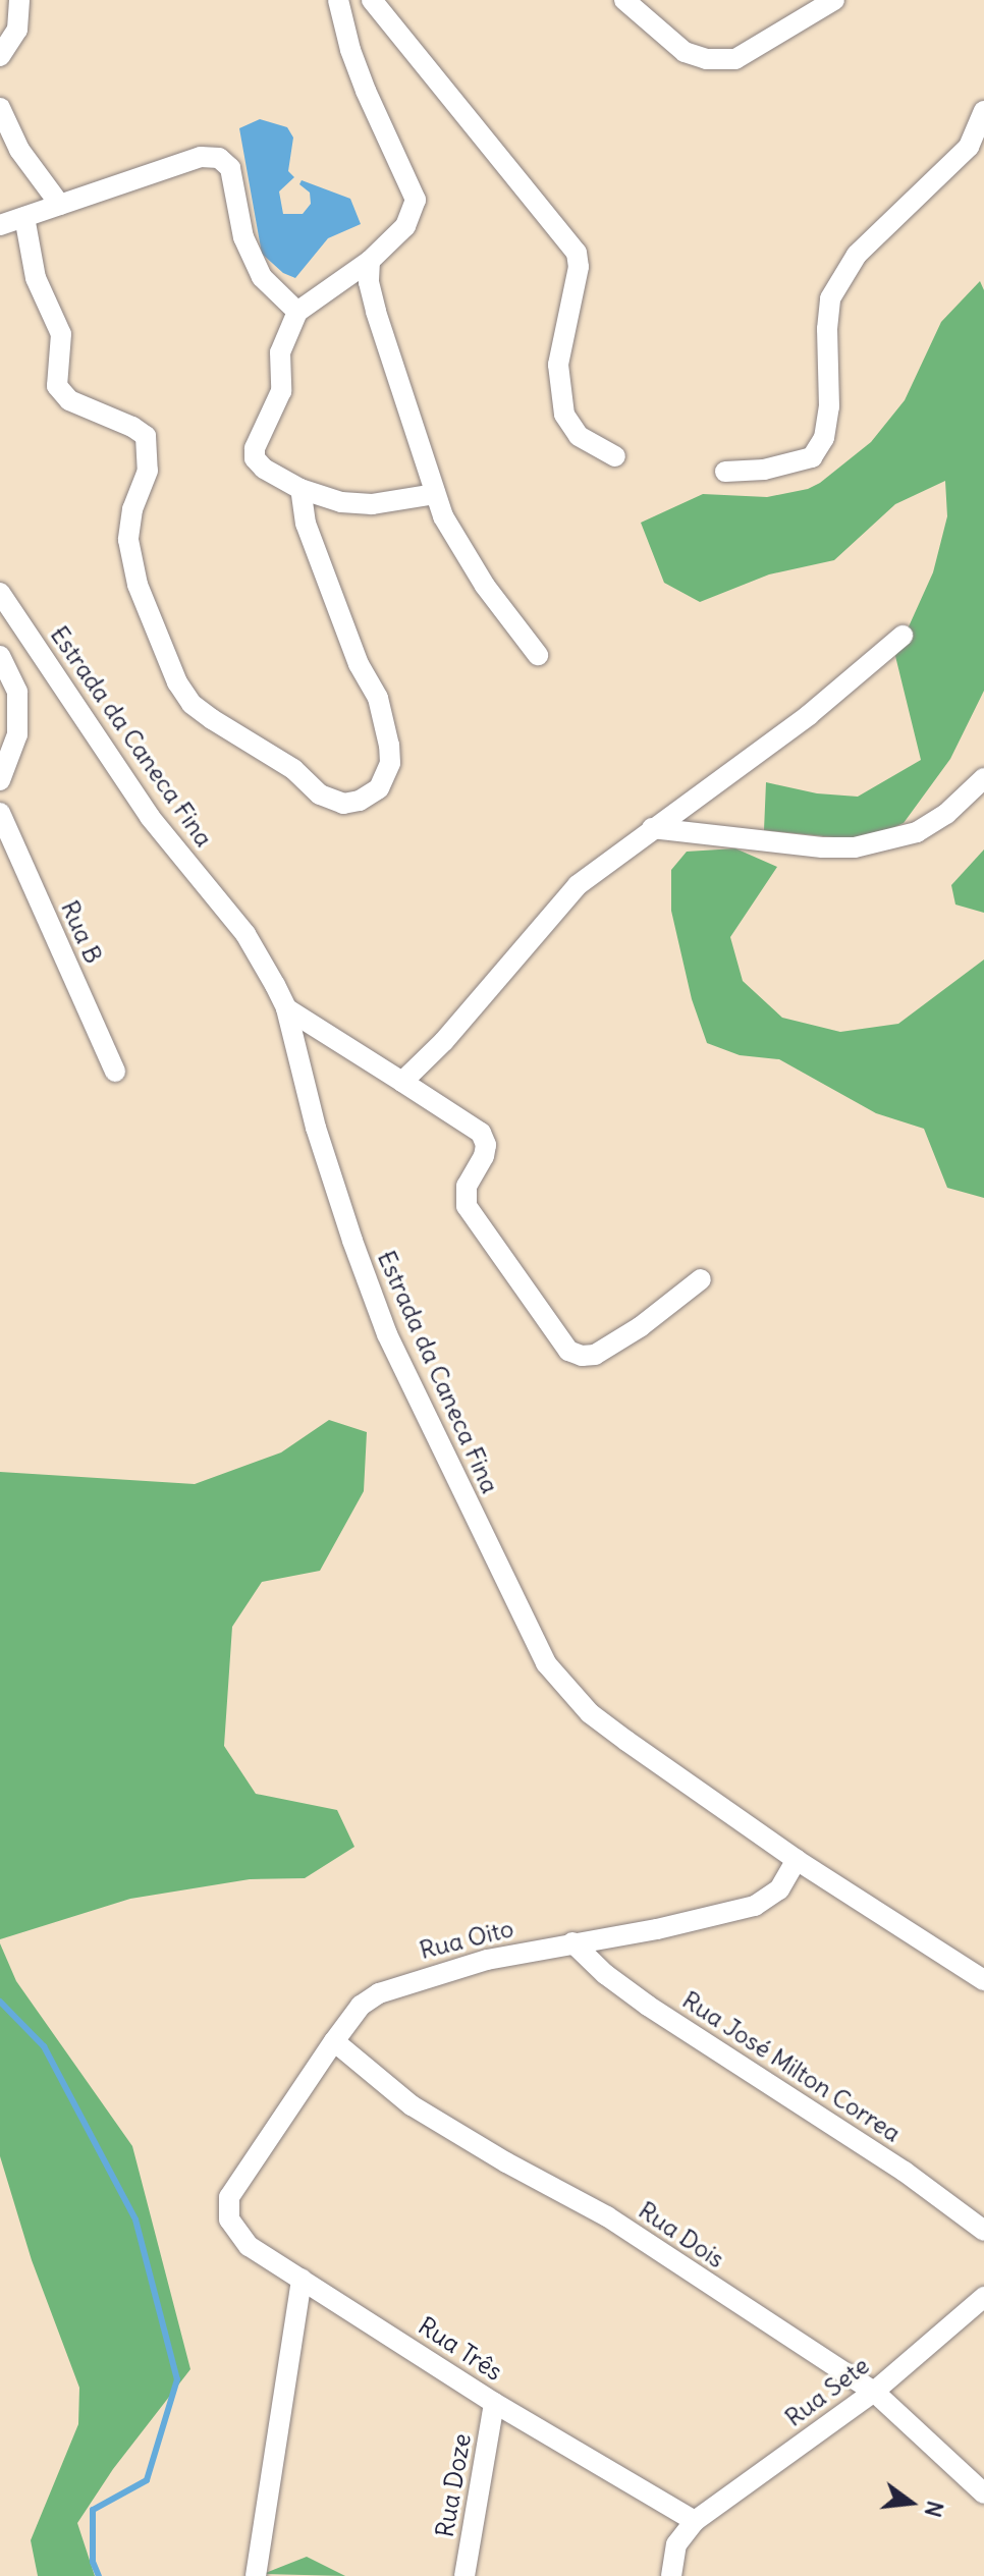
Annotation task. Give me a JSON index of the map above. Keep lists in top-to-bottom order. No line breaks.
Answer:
{"streets":{"street":["Estrada da Caneca Fina","Rua B","Rua Oito","Rua José Milton Correa","Rua Dois","Rua Três","Rua Sete","Rua Doze"]},"crossings":[["Estrada da Caneca Fina","Rua Oito"],["Rua Oito","Rua José Milton Correa"],["Rua Oito","Rua Dois"],["Rua Oito","Rua Três"],["Rua Dois","Rua Sete"],["Rua Três","Rua Sete"],["Rua Três","Rua Doze"]],"north":"right"}
